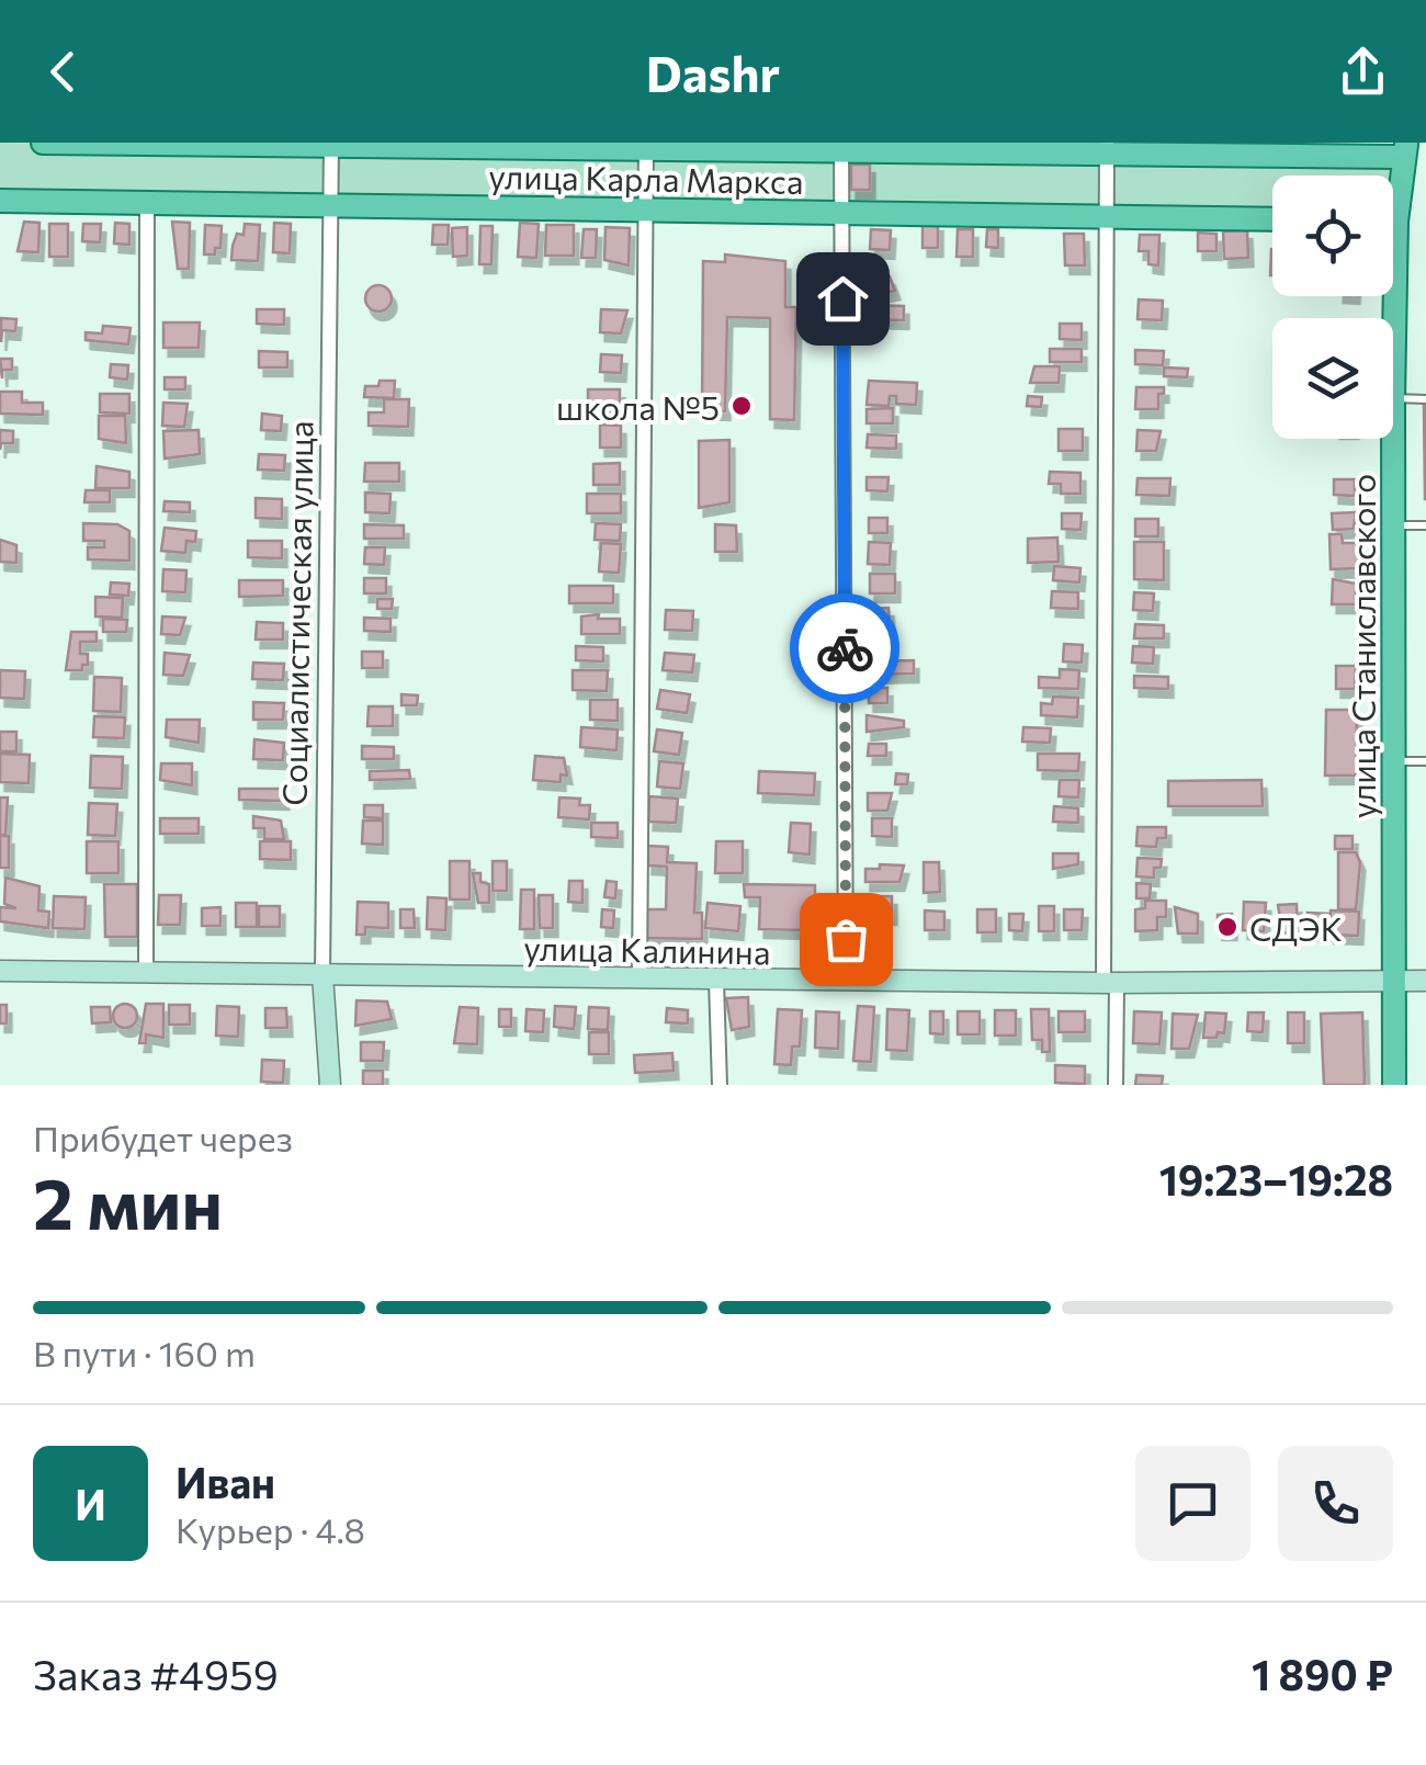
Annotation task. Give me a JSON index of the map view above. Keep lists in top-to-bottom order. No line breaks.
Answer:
{"streets":{"main road":["улица Карла Маркса","Социалистическая улица","улица Станиславского","улица Калинина"]},"crossings":[["улица Карла Маркса","Социалистическая улица"],["улица Карла Маркса","улица Станиславского"],["Социалистическая улица","улица Калинина"],["улица Станиславского","улица Калинина"]],"places":["школа №5","СДЭК"],"page":{"header":"Dashr","heading":["2 мин","Прибудет через","19:23–19:28"],"panel":["Иван","Курьер · 4.8","Заказ #4959","1 890 ₽"],"bar":"В пути · 160 m","round":"И"}}
